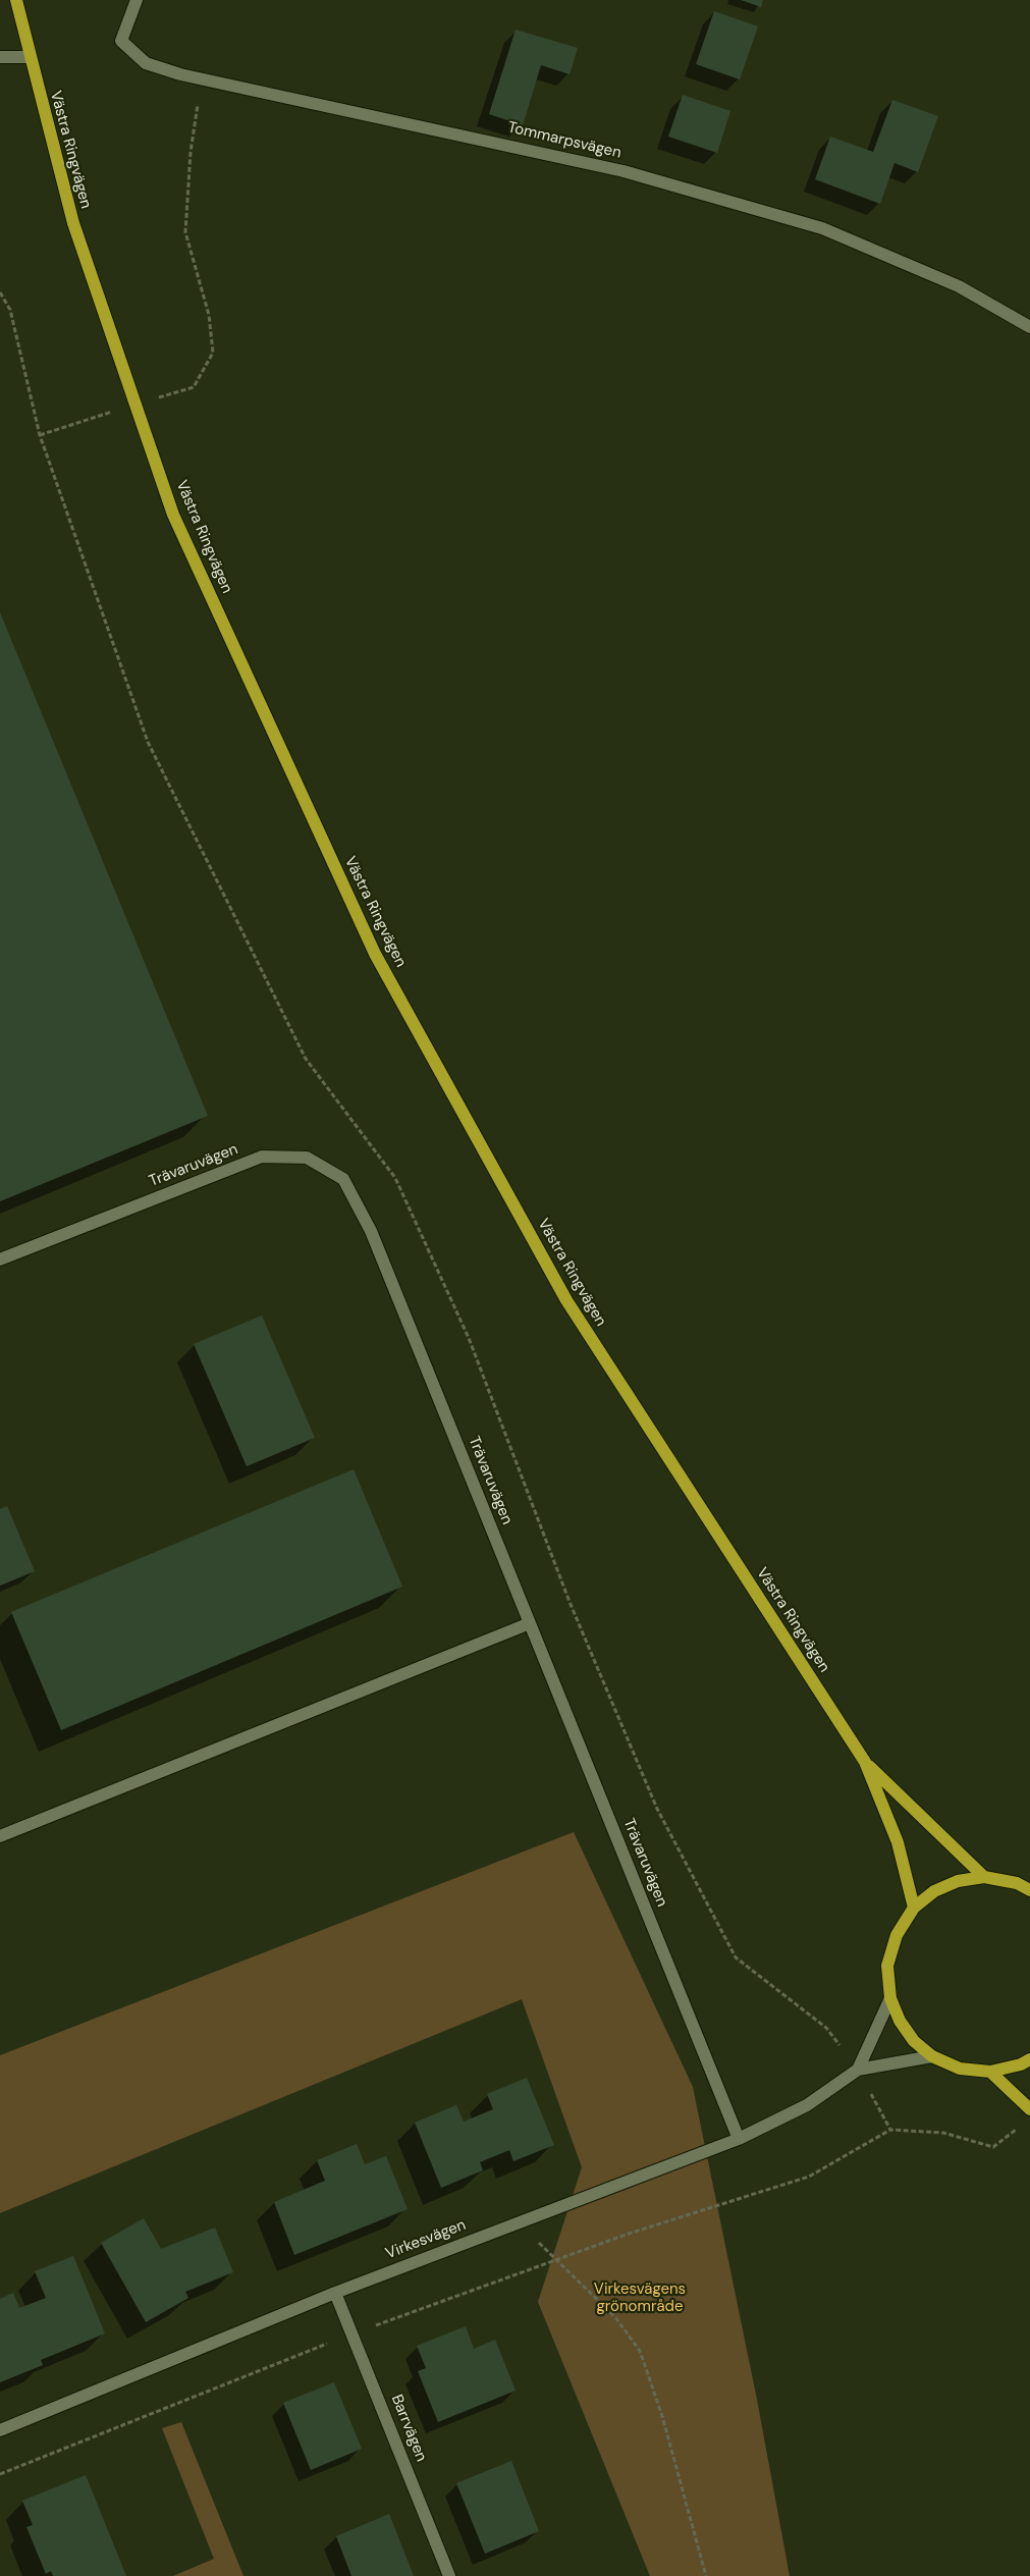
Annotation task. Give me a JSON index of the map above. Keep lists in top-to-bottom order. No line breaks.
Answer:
{"streets":{"main road":["Västra Ringvägen"],"street":["Tommarpsvägen","Trävaruvägen","Virkesvägen","Barrvägen"]},"crossings":[["Trävaruvägen","Virkesvägen"],["Virkesvägen","Barrvägen"]],"parks":["Virkesvägens grönområde"]}
